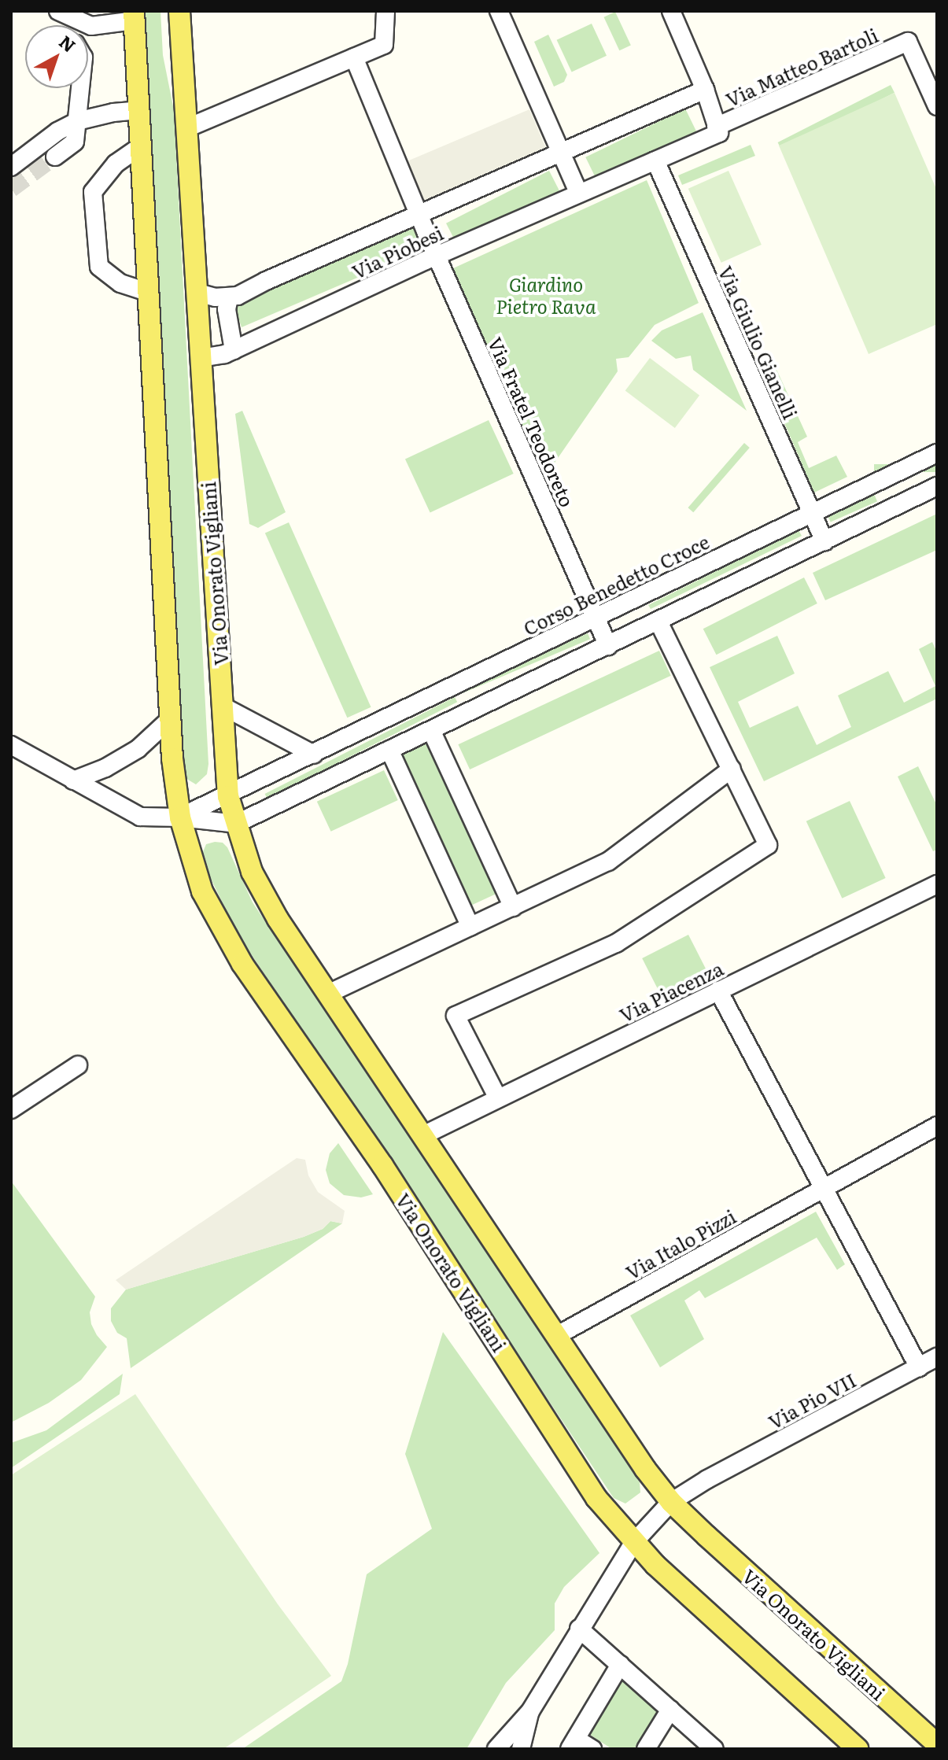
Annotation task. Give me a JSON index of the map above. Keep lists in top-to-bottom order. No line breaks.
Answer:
{"streets":{"main road":["Via Onorato Vigliani"],"street":["Via Matteo Bartoli","Via Piobesi","Via Giulio Gianelli","Via Fratel Teodoreto","Corso Benedetto Croce","Via Piacenza","Via Italo Pizzi","Via Pio VII"]},"crossings":[["Via Matteo Bartoli","Via Piobesi"],["Via Piobesi","Via Giulio Gianelli"],["Via Piobesi","Via Fratel Teodoreto"],["Via Piobesi","Via Onorato Vigliani"],["Via Giulio Gianelli","Corso Benedetto Croce"],["Via Fratel Teodoreto","Corso Benedetto Croce"],["Via Onorato Vigliani","Corso Benedetto Croce"],["Via Onorato Vigliani","Via Piacenza"],["Via Onorato Vigliani","Via Italo Pizzi"],["Via Onorato Vigliani","Via Pio VII"]],"parks":["Giardino Pietro Rava"],"north":"top right"}
